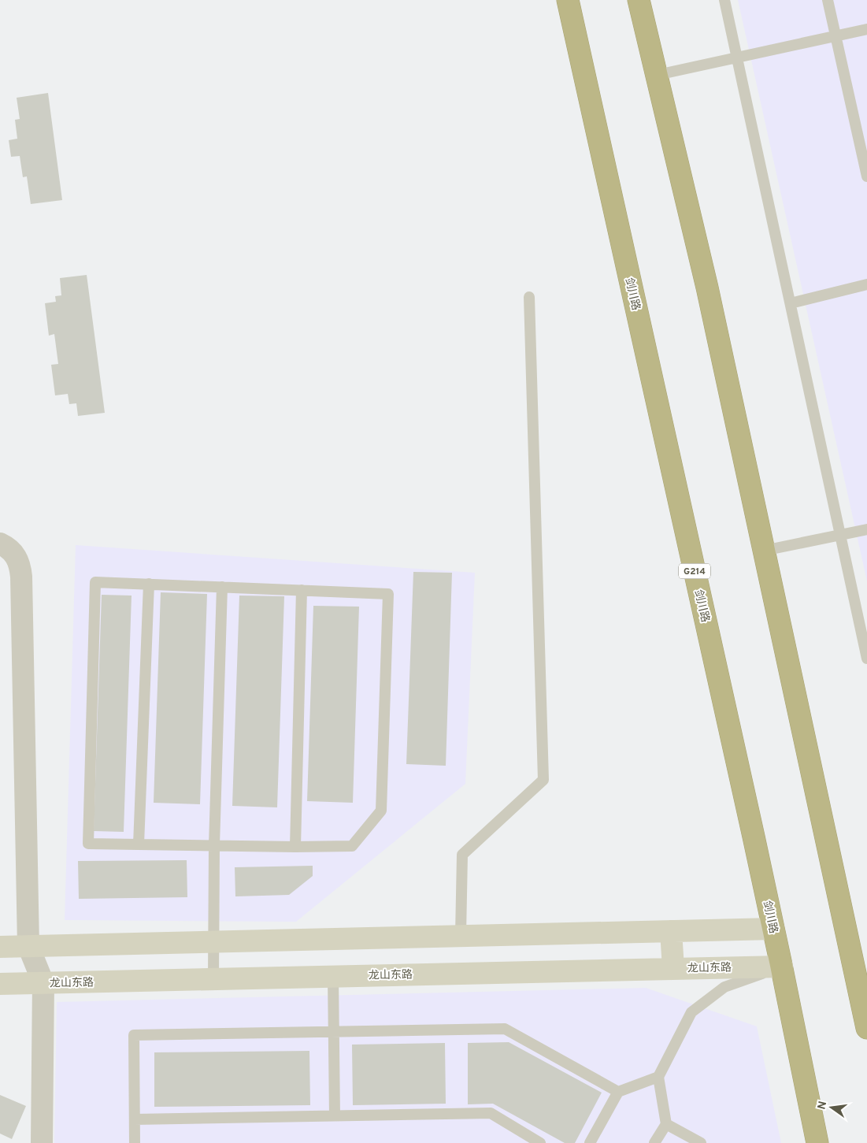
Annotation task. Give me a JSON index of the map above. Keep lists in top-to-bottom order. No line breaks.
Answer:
{"streets":{"highway":["剑川路","G214"],"street":["龙山东路"]},"crossings":[["剑川路","龙山东路"]],"north":"left"}
